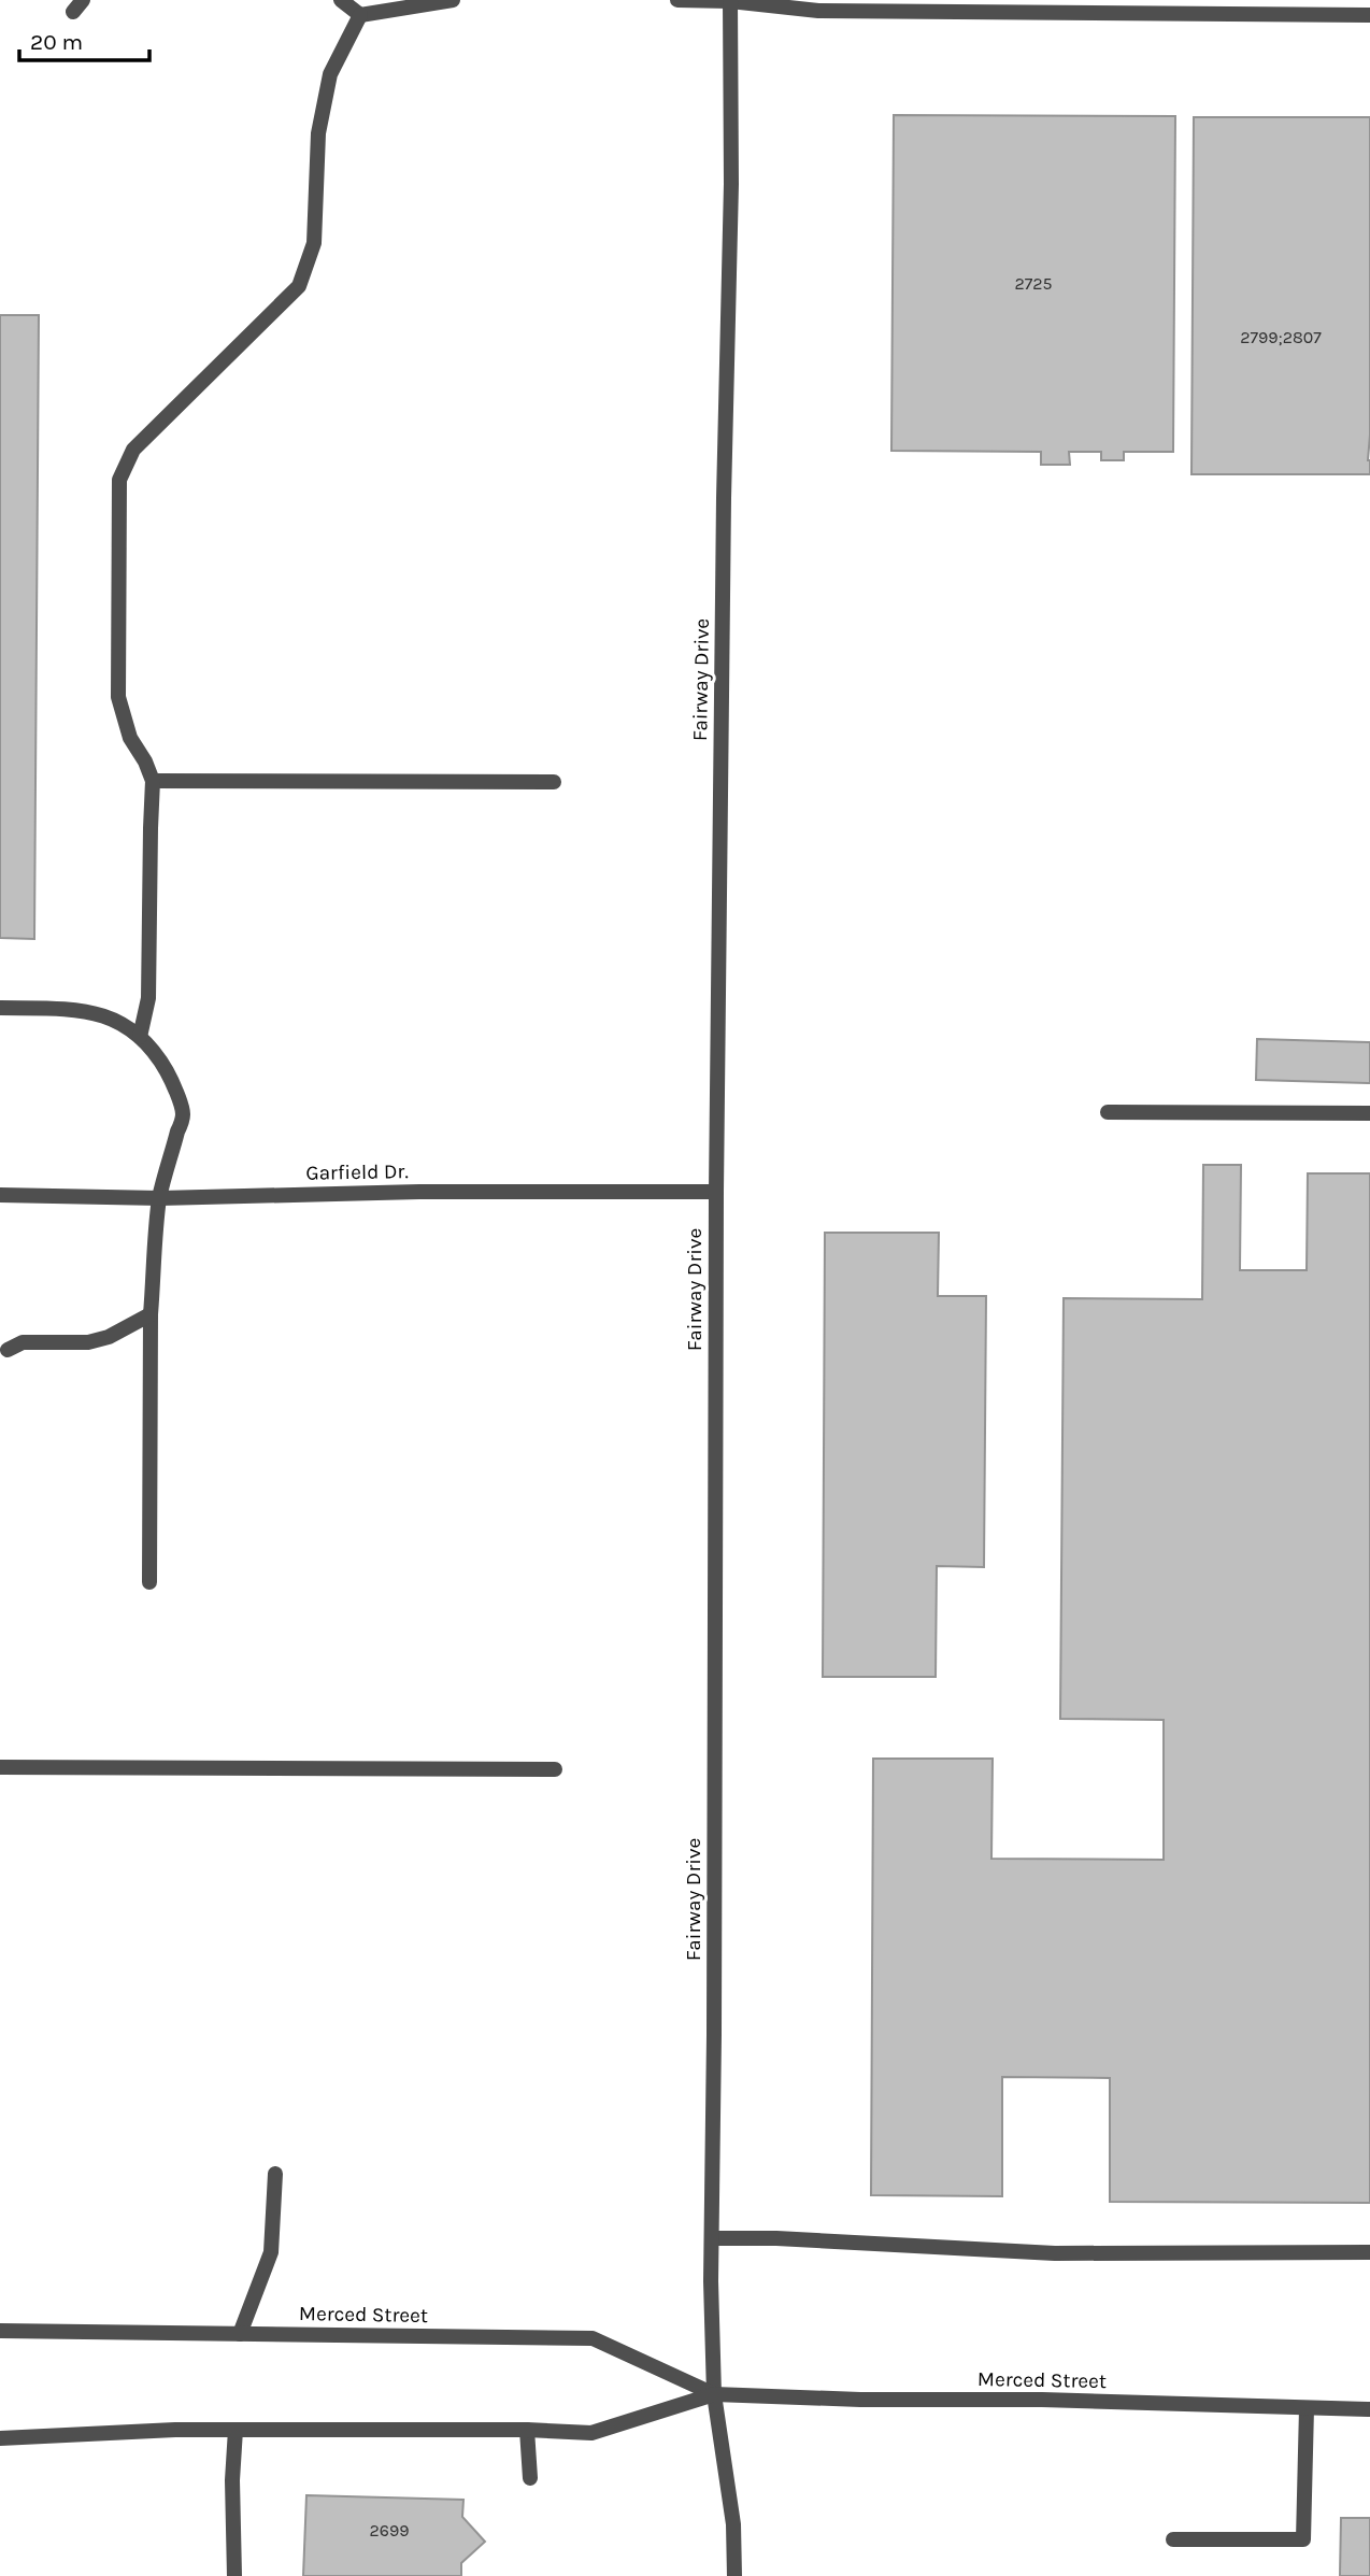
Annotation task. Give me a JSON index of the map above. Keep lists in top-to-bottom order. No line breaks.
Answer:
{"streets":{"street":["Fairway Drive","Garfield Dr.","Merced Street"]},"crossings":[["Fairway Drive","Garfield Dr."],["Fairway Drive","Merced Street"]],"house_numbers":["2725","2799;2807","2699"],"scale_bar":"20 m"}
